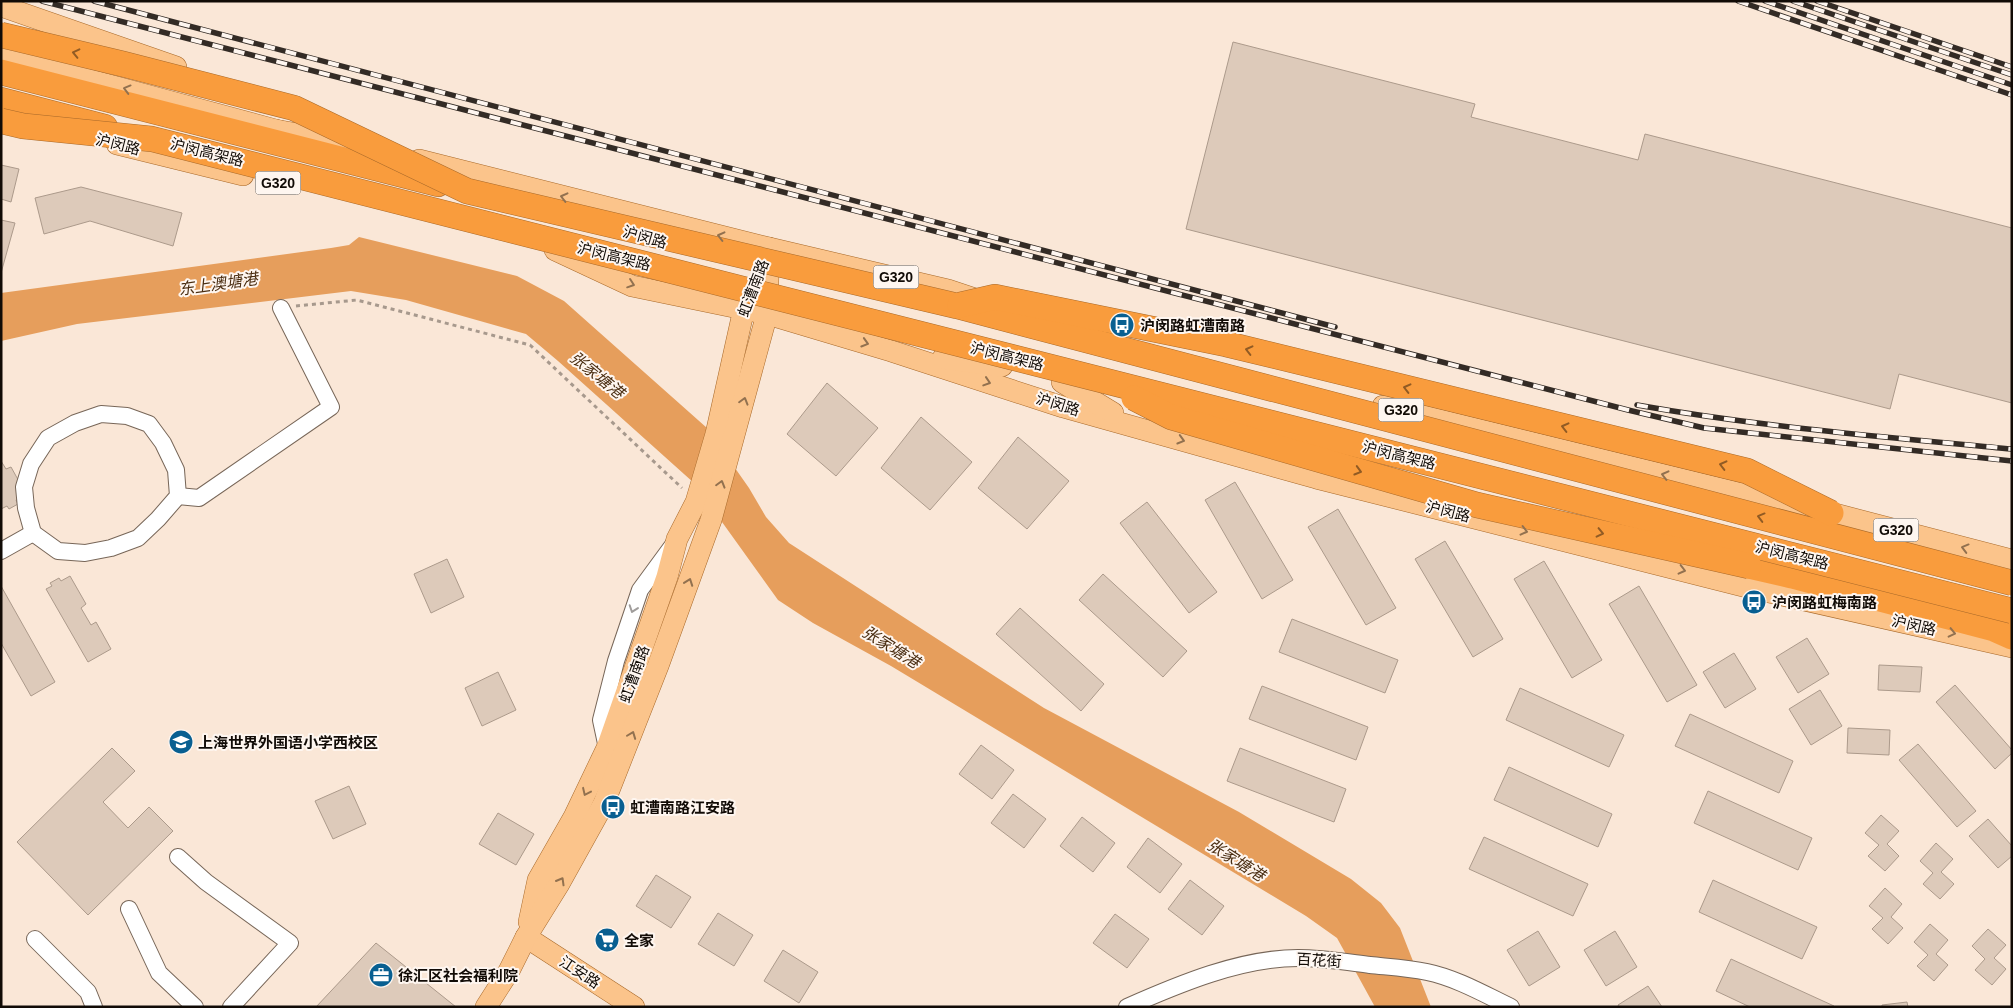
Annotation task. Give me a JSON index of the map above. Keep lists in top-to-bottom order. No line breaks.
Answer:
{"streets":{"highway":["沪闵高架路"],"main road":["沪闵路","G320","虹漕南路","江安路"],"street":["百花街"]},"crossings":[["沪闵路","虹漕南路"],["虹漕南路","江安路"]],"water":["东上澳塘港","张家塘港"],"places":{"bus stop":["沪闵路虹漕南路","沪闵路虹梅南路","虹漕南路江安路"],"school or university":["上海世界外国语小学西校区"],"supermarket":["全家"],"office":["徐汇区社会福利院"]}}
